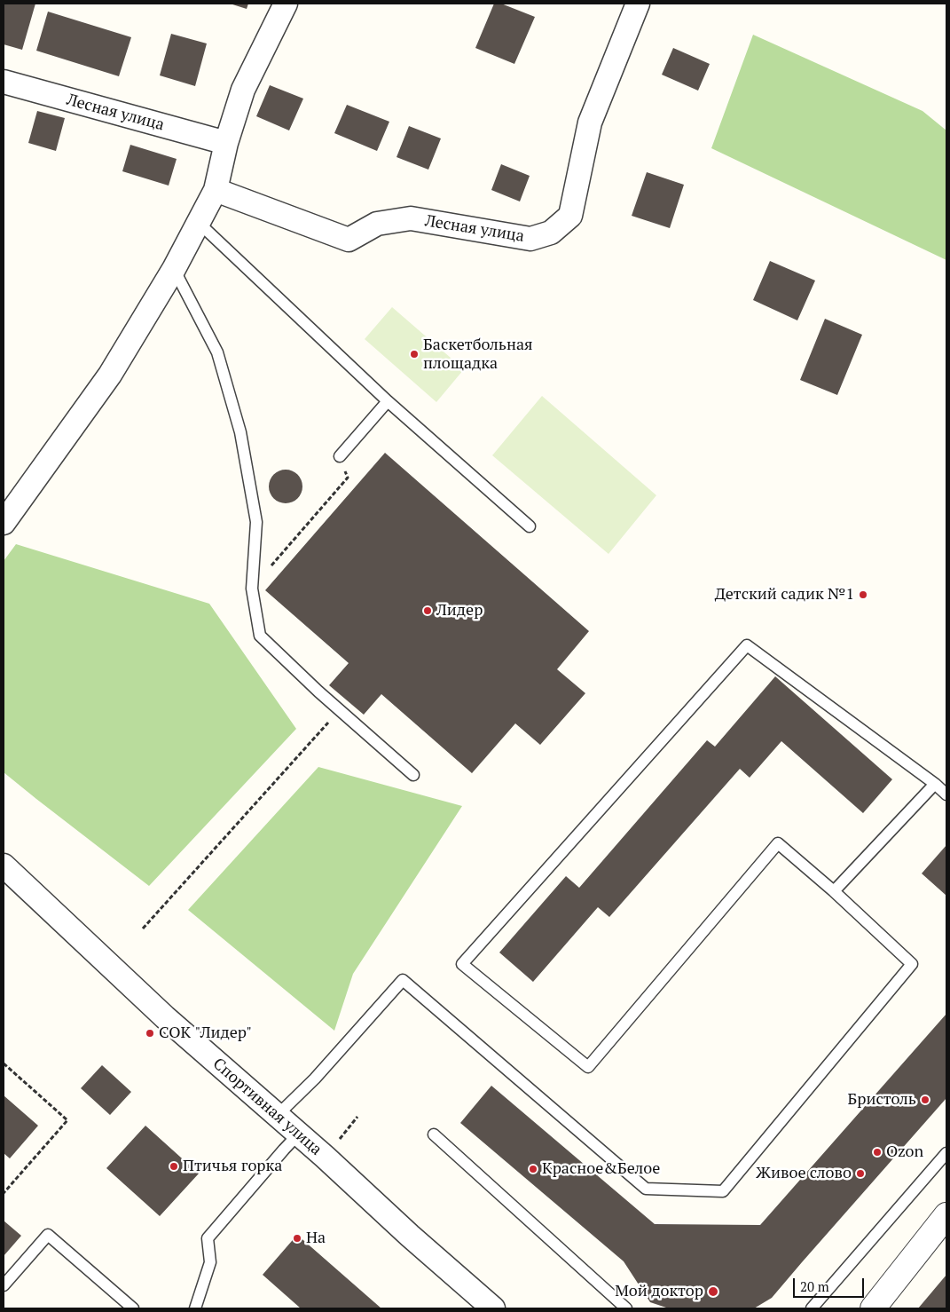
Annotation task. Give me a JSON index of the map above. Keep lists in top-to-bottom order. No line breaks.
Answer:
{"streets":{"street":["Лесная улица","Спортивная улица"]},"places":["Баскетбольная площадка","Детский садик №1","Лидер","СОК \"Лидер\"","Бристоль","Ozon","Птичья горка","Красное&Белое","Живое слово","На","Мой доктор"],"scale_bar":"20 m"}
